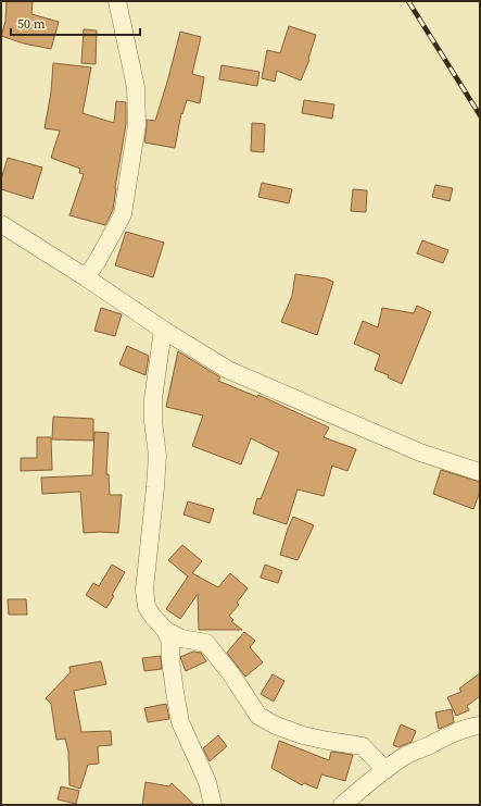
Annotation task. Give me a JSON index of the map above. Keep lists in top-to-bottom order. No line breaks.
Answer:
{"scale_bar":"50 m"}
